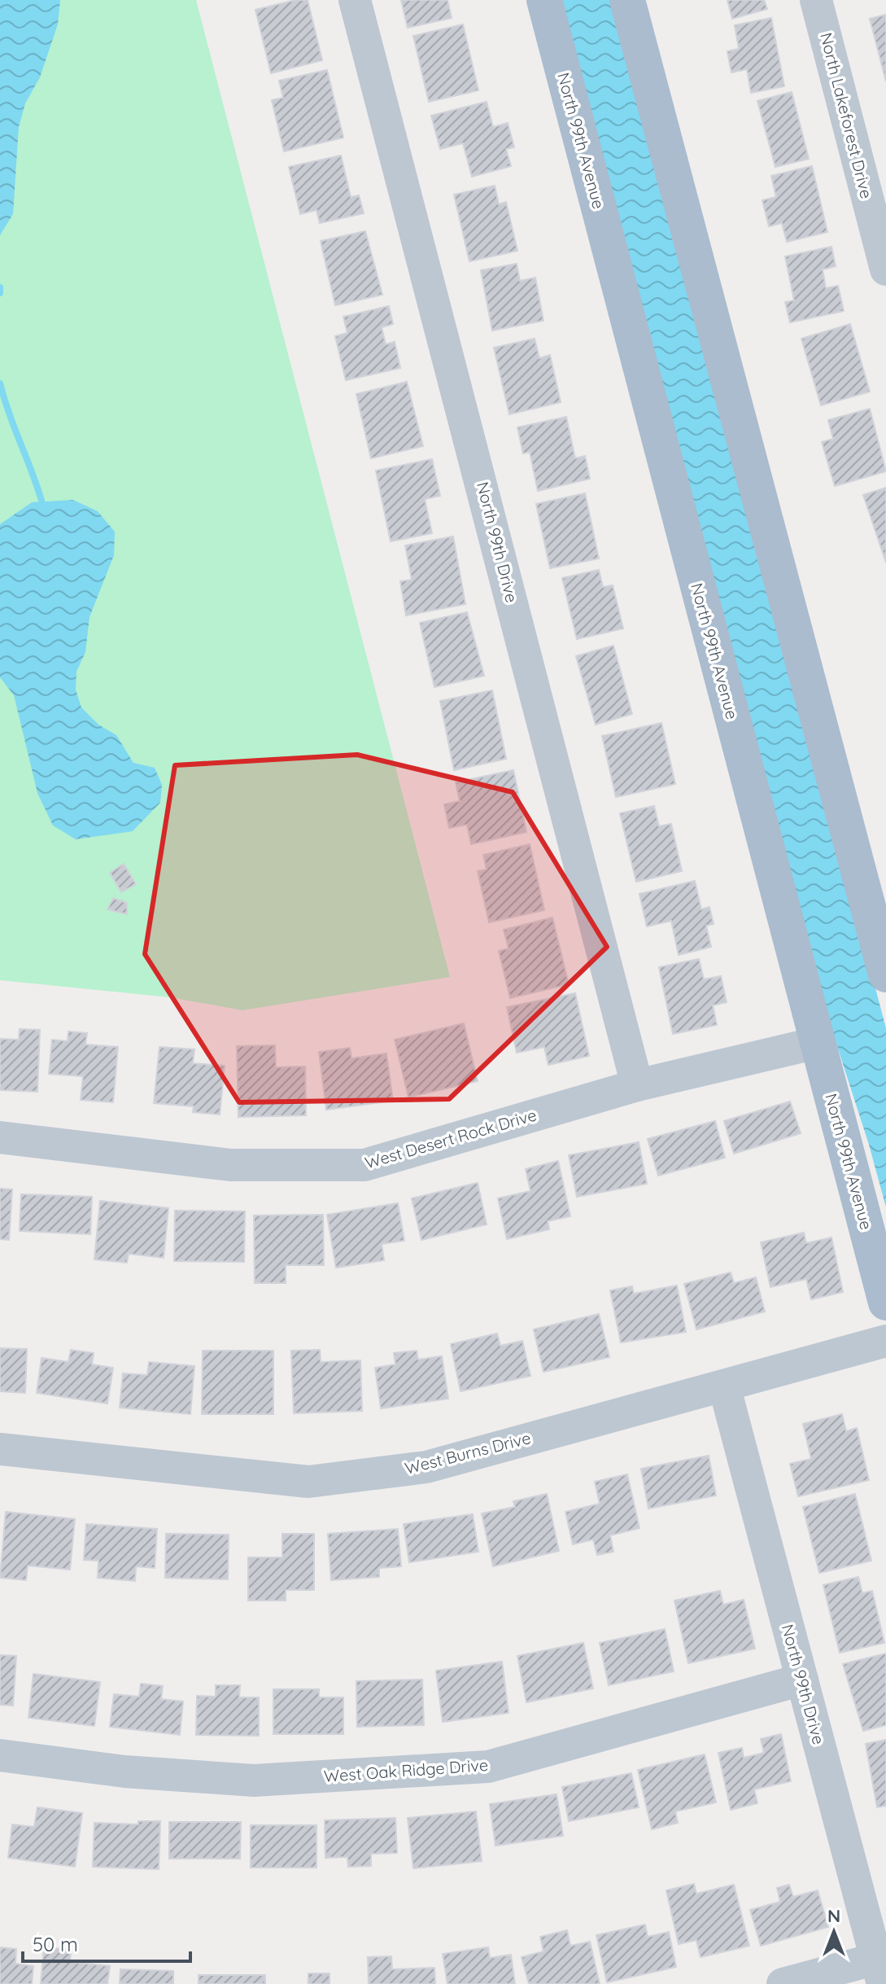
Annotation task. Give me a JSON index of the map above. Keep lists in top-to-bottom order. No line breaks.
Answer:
{"streets":{"main road":["North 99th Avenue"],"street":["North Lakeforest Drive","North 99th Drive","West Desert Rock Drive","West Burns Drive","West Oak Ridge Drive"]},"crossings":[["North 99th Avenue","West Desert Rock Drive"],["North 99th Drive","West Desert Rock Drive"],["North 99th Drive","West Burns Drive"],["North 99th Drive","West Oak Ridge Drive"]],"scale_bar":"50 m","north":"top"}
